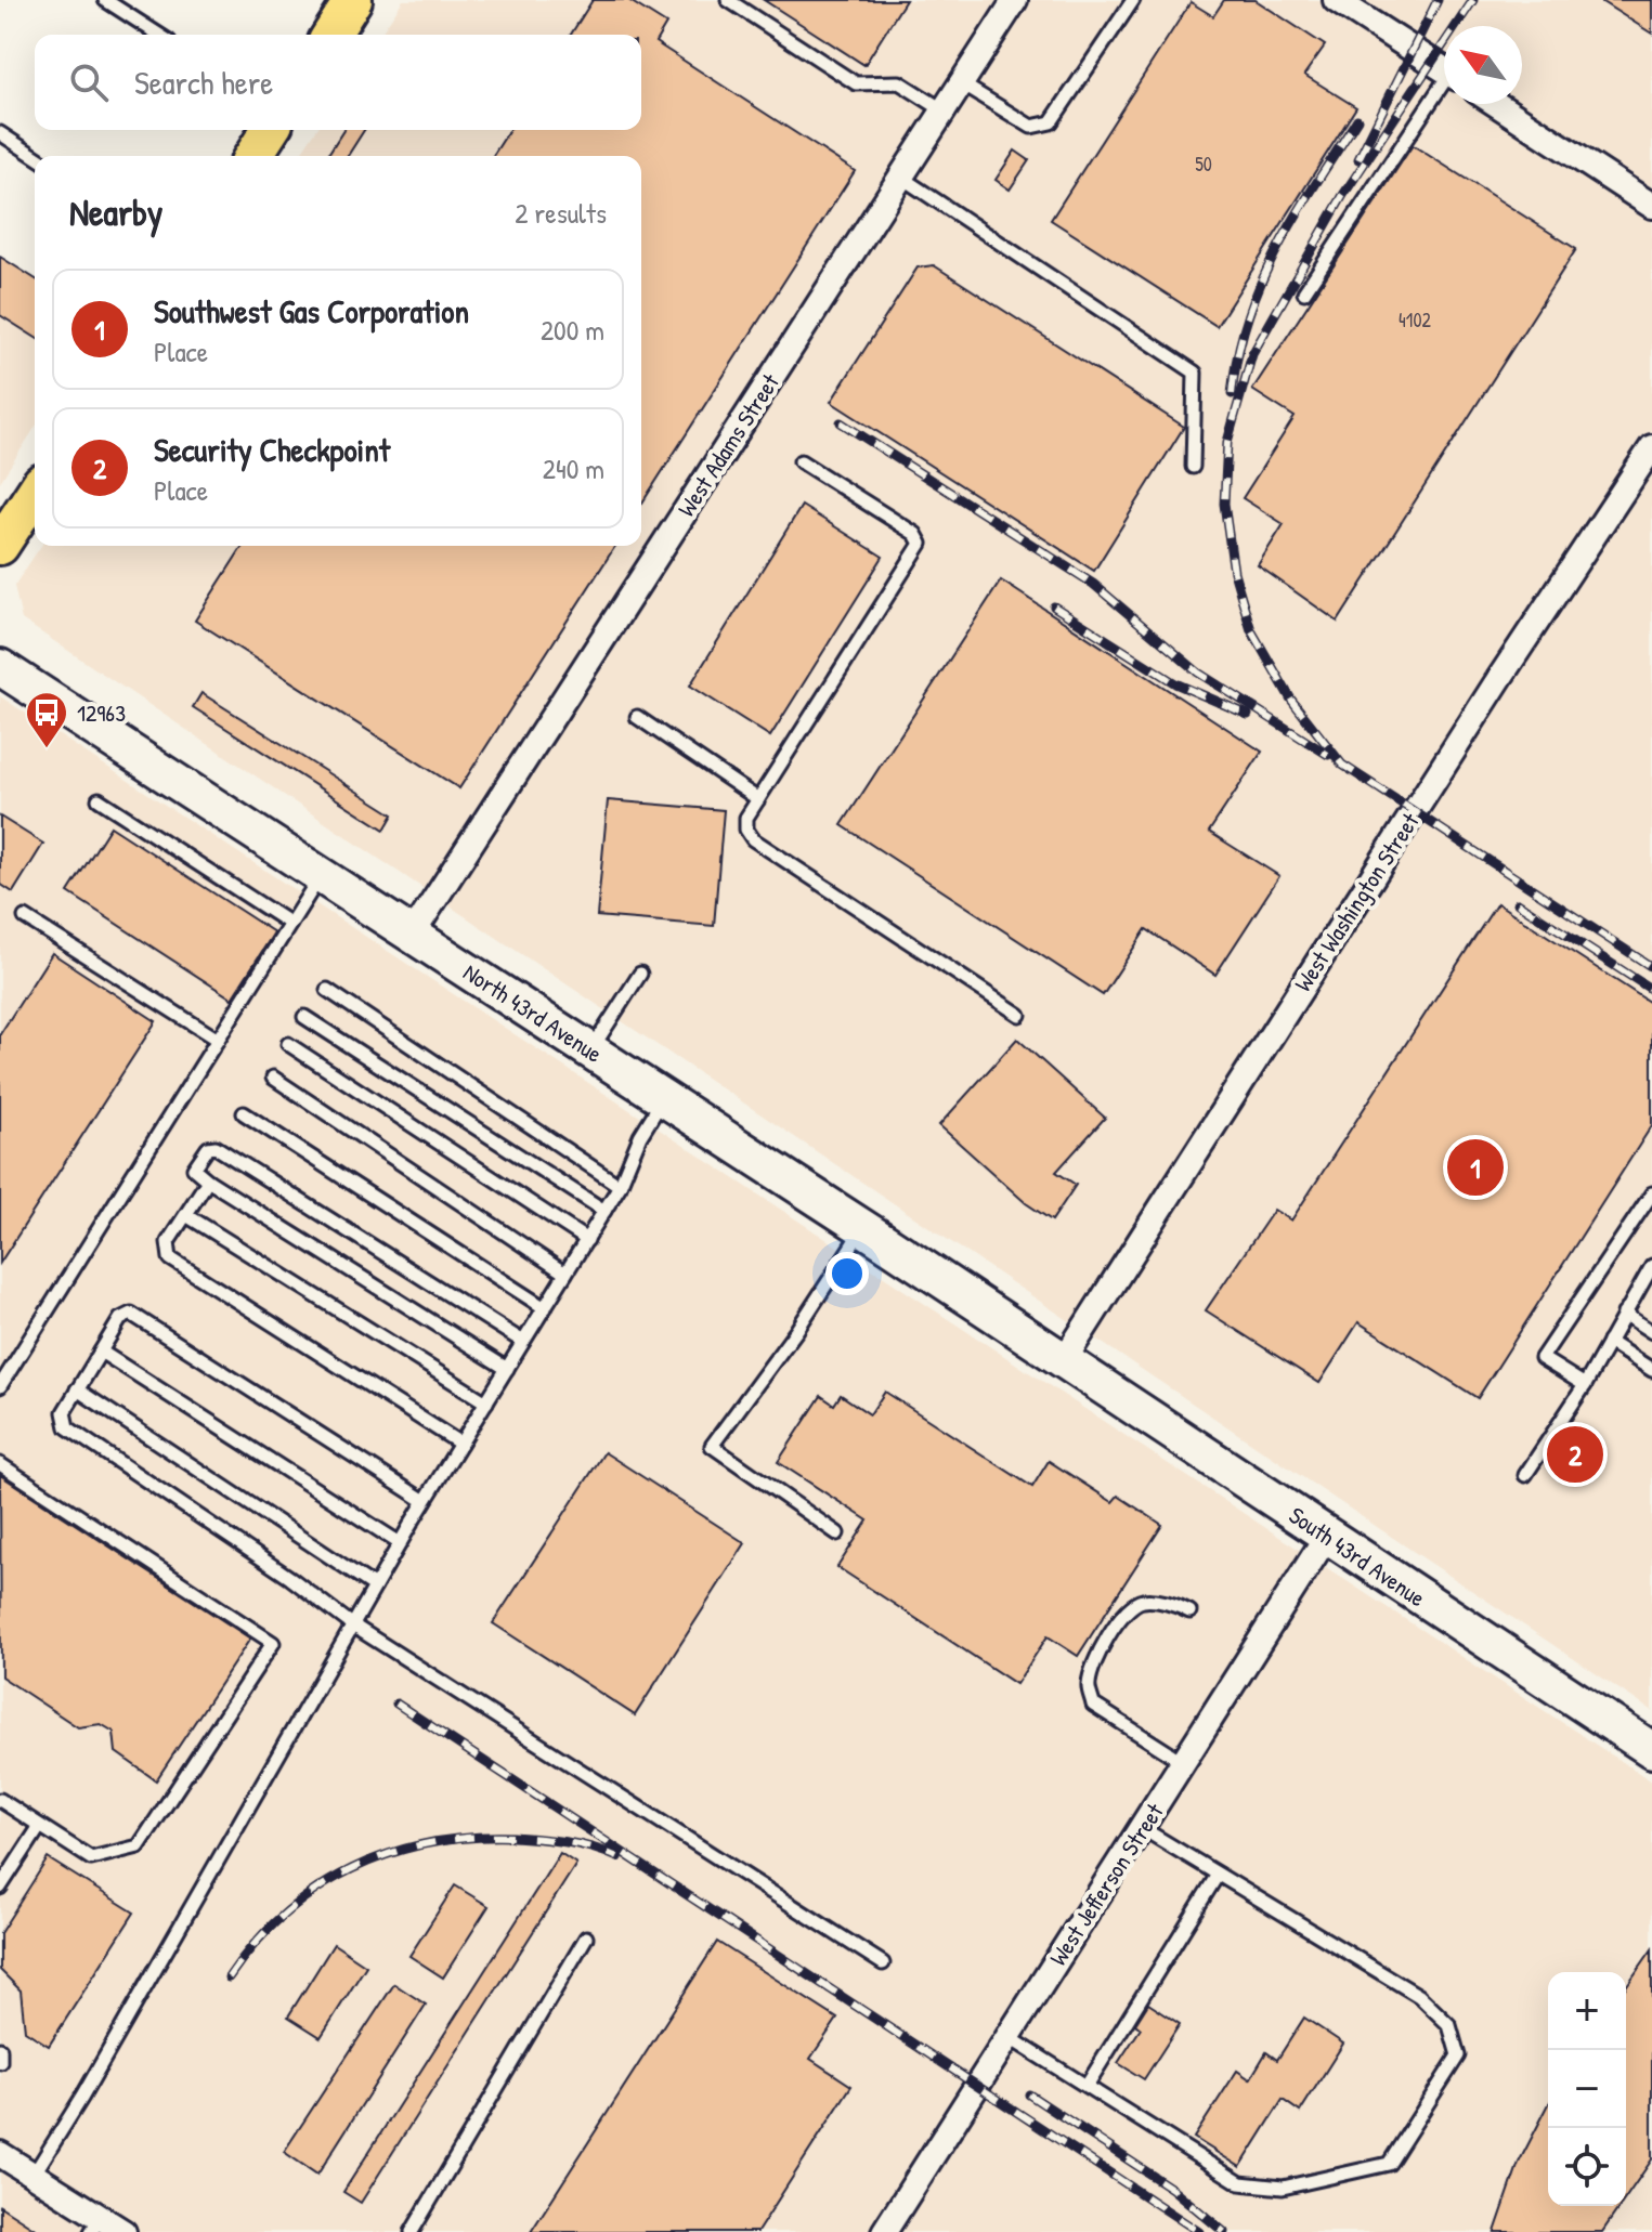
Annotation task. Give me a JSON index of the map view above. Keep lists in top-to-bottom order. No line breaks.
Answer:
{"streets":{"main road":["North 43rd Avenue","South 43rd Avenue"],"street":["West Adams Street","West Washington Street","West Jefferson Street"]},"crossings":[["West Adams Street","North 43rd Avenue"],["West Washington Street","North 43rd Avenue"],["West Washington Street","South 43rd Avenue"],["North 43rd Avenue","South 43rd Avenue"],["South 43rd Avenue","West Jefferson Street"]],"places":{"bus stop":["12963"]},"house_numbers":["50","4102"],"north":"top left","page":{"search":"Search here","heading":["Nearby","2 results"],"list":[{"mark":"1","name":"Southwest Gas Corporation","note":"Place","value":"200 m"},{"mark":"2","name":"Security Checkpoint","note":"Place","value":"240 m"}],"pins":["1","2"],"map_buttons":["+","−"]}}
